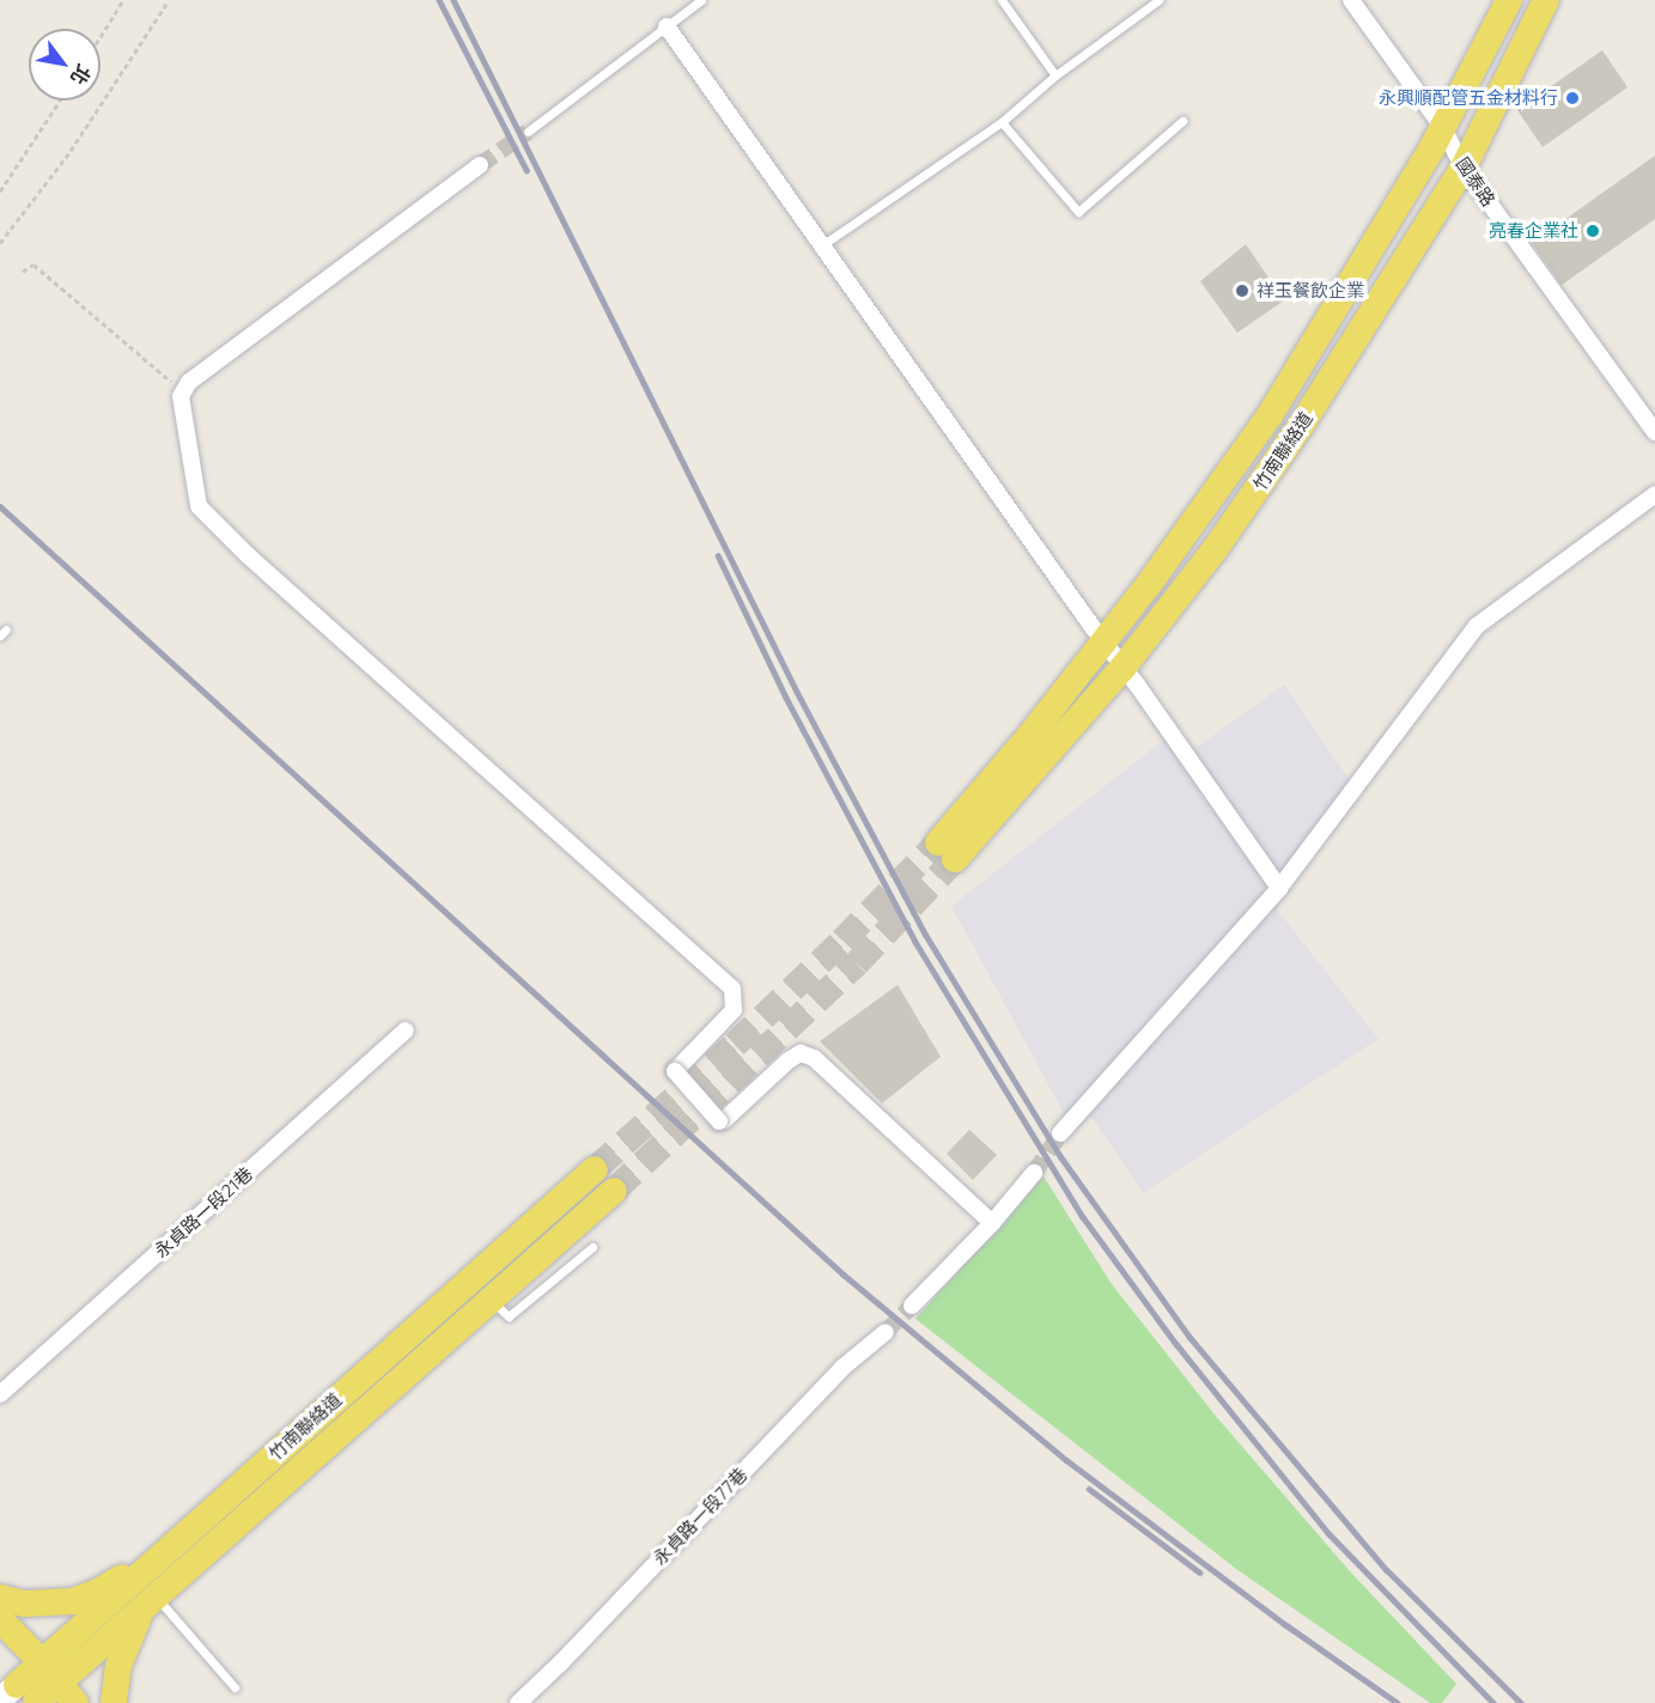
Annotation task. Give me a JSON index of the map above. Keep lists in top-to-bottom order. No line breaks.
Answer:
{"streets":{"main road":["竹南聯絡道"],"street":["國泰路","永貞路一段21巷","永貞路一段77巷"]},"crossings":[["國泰路","竹南聯絡道"]],"places":["永興順配管五金材料行","亮春企業社","祥玉餐飲企業"],"north":"bottom right"}
